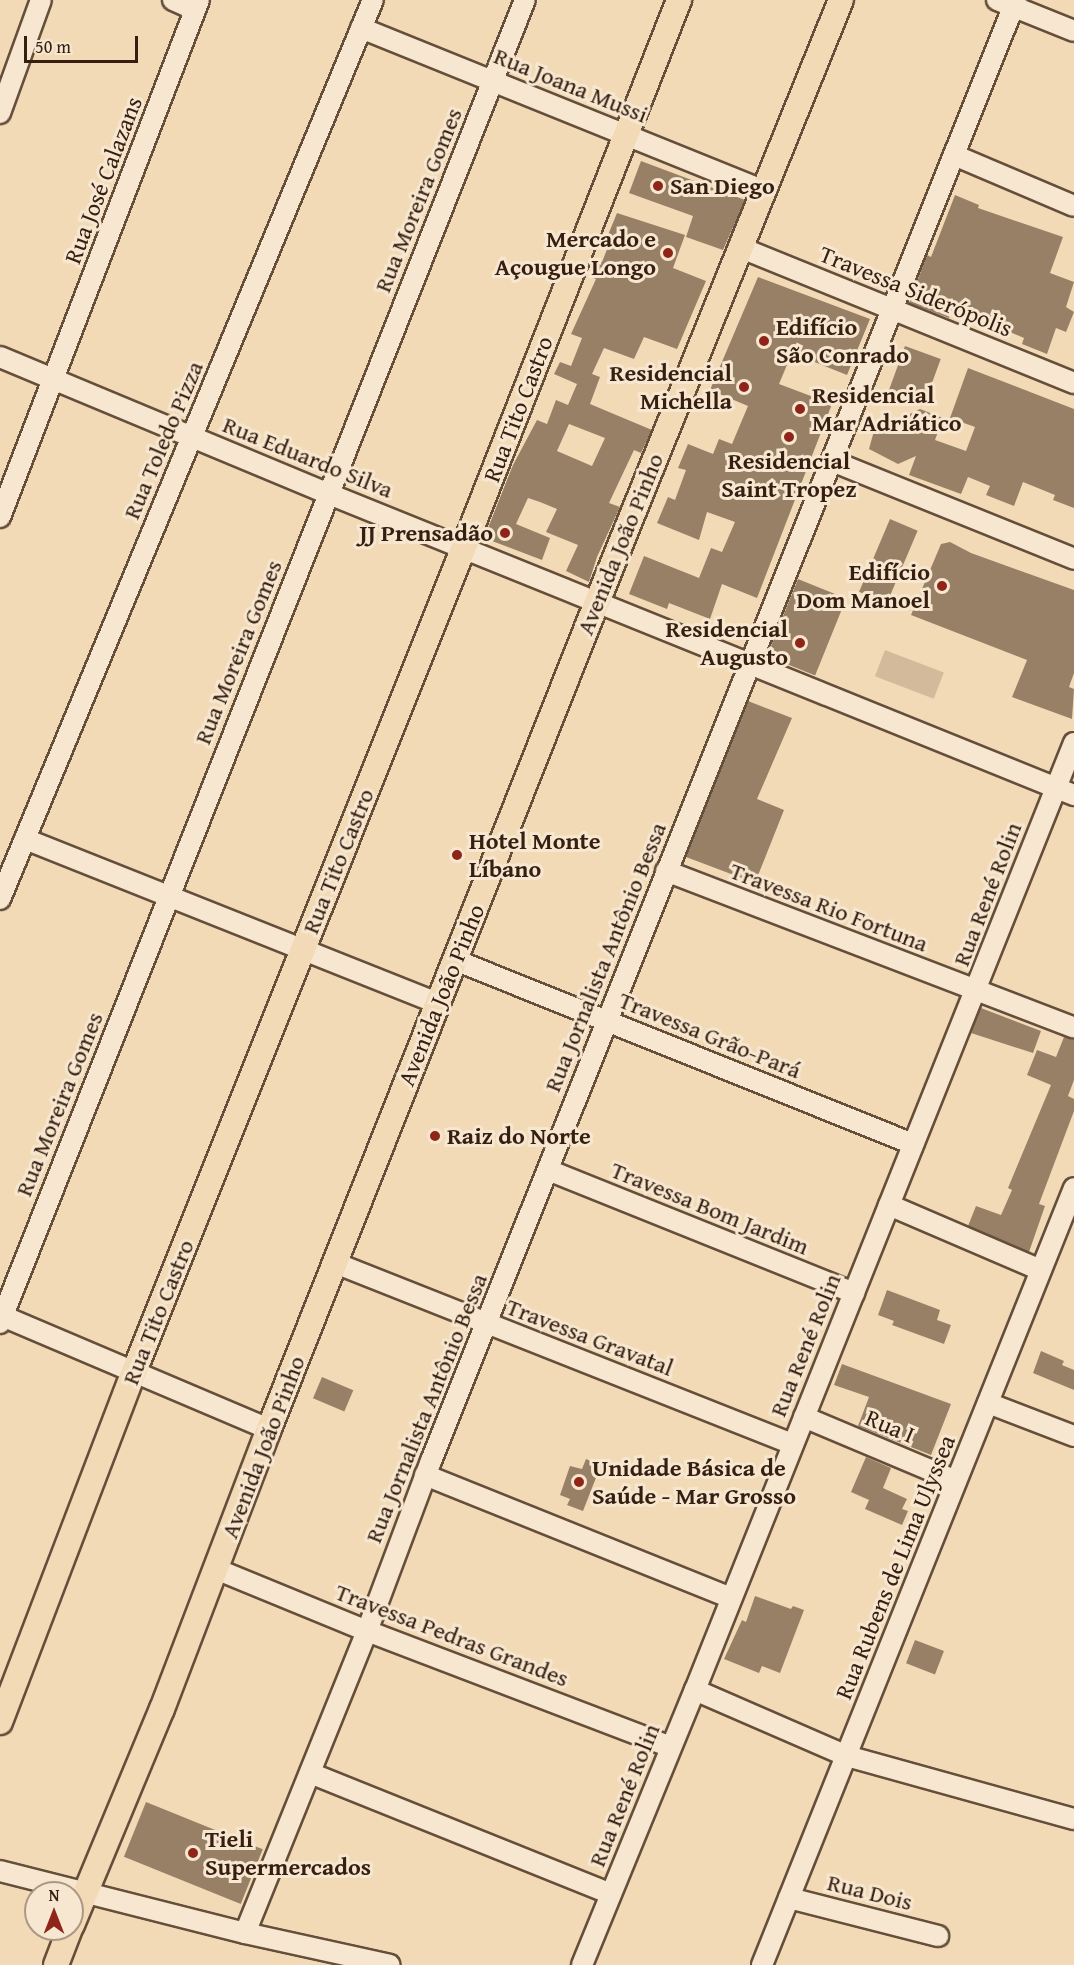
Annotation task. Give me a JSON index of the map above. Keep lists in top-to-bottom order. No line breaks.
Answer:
{"streets":{"main road":["Rua Tito Castro","Avenida João Pinho"],"street":["Rua Joana Mussi","Rua José Calazans","Rua Moreira Gomes","Travessa Siderópolis","Rua Toledo Pizza","Rua Eduardo Silva","Rua René Rolin","Travessa Rio Fortuna","Rua Jornalista Antônio Bessa","Travessa Grão-Pará","Travessa Bom Jardim","Travessa Gravatal","Rua I","Rua Rubens de Lima Ulyssea","Travessa Pedras Grandes","Rua Dois"]},"crossings":[["Rua Joana Mussi","Rua Moreira Gomes"],["Rua Joana Mussi","Rua Tito Castro"],["Rua Joana Mussi","Rua Toledo Pizza"],["Rua Joana Mussi","Avenida João Pinho"],["Rua José Calazans","Rua Eduardo Silva"],["Rua Moreira Gomes","Rua Eduardo Silva"],["Travessa Siderópolis","Avenida João Pinho"],["Travessa Siderópolis","Rua Jornalista Antônio Bessa"],["Rua Tito Castro","Rua Eduardo Silva"],["Rua Toledo Pizza","Rua Eduardo Silva"],["Rua Eduardo Silva","Avenida João Pinho"],["Rua Eduardo Silva","Rua René Rolin"],["Rua Eduardo Silva","Rua Jornalista Antônio Bessa"],["Avenida João Pinho","Travessa Grão-Pará"],["Avenida João Pinho","Travessa Gravatal"],["Avenida João Pinho","Travessa Pedras Grandes"],["Rua René Rolin","Travessa Rio Fortuna"],["Rua René Rolin","Travessa Grão-Pará"],["Rua René Rolin","Travessa Bom Jardim"],["Rua René Rolin","Travessa Gravatal"],["Rua René Rolin","Rua I"],["Rua René Rolin","Travessa Pedras Grandes"],["Travessa Rio Fortuna","Rua Jornalista Antônio Bessa"],["Rua Jornalista Antônio Bessa","Travessa Grão-Pará"],["Rua Jornalista Antônio Bessa","Travessa Bom Jardim"],["Rua Jornalista Antônio Bessa","Travessa Gravatal"],["Rua Jornalista Antônio Bessa","Travessa Pedras Grandes"],["Rua I","Rua Rubens de Lima Ulyssea"],["Rua Rubens de Lima Ulyssea","Rua Dois"]],"places":["San Diego","Mercado e Açougue Longo","Edifício São Conrado","Residencial Michella","Residencial Mar Adriático","Residencial Saint Tropez","JJ Prensadão","Edifício Dom Manoel","Residencial Augusto","Hotel Monte Líbano","Raiz do Norte","Unidade Básica de Saúde - Mar Grosso","Tieli Supermercados"],"scale_bar":"50 m","north":"top"}
